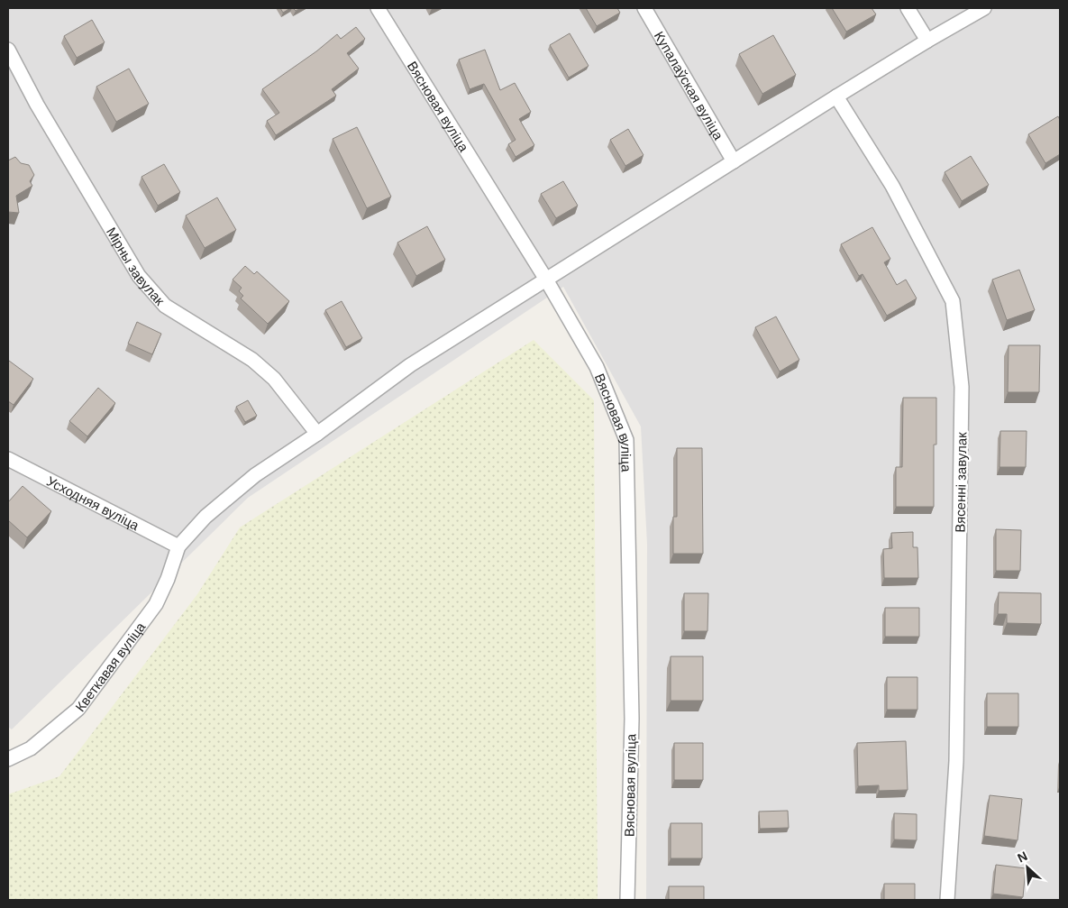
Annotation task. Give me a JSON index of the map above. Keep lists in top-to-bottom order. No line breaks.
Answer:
{"streets":{"street":["Купалаўская вуліца","Вясновая вуліца","Мірны завулак","Вясенні завулак","Усходняя вуліца","Кветкавая вуліца"]},"crossings":[["Усходняя вуліца","Кветкавая вуліца"]],"north":"top left"}
